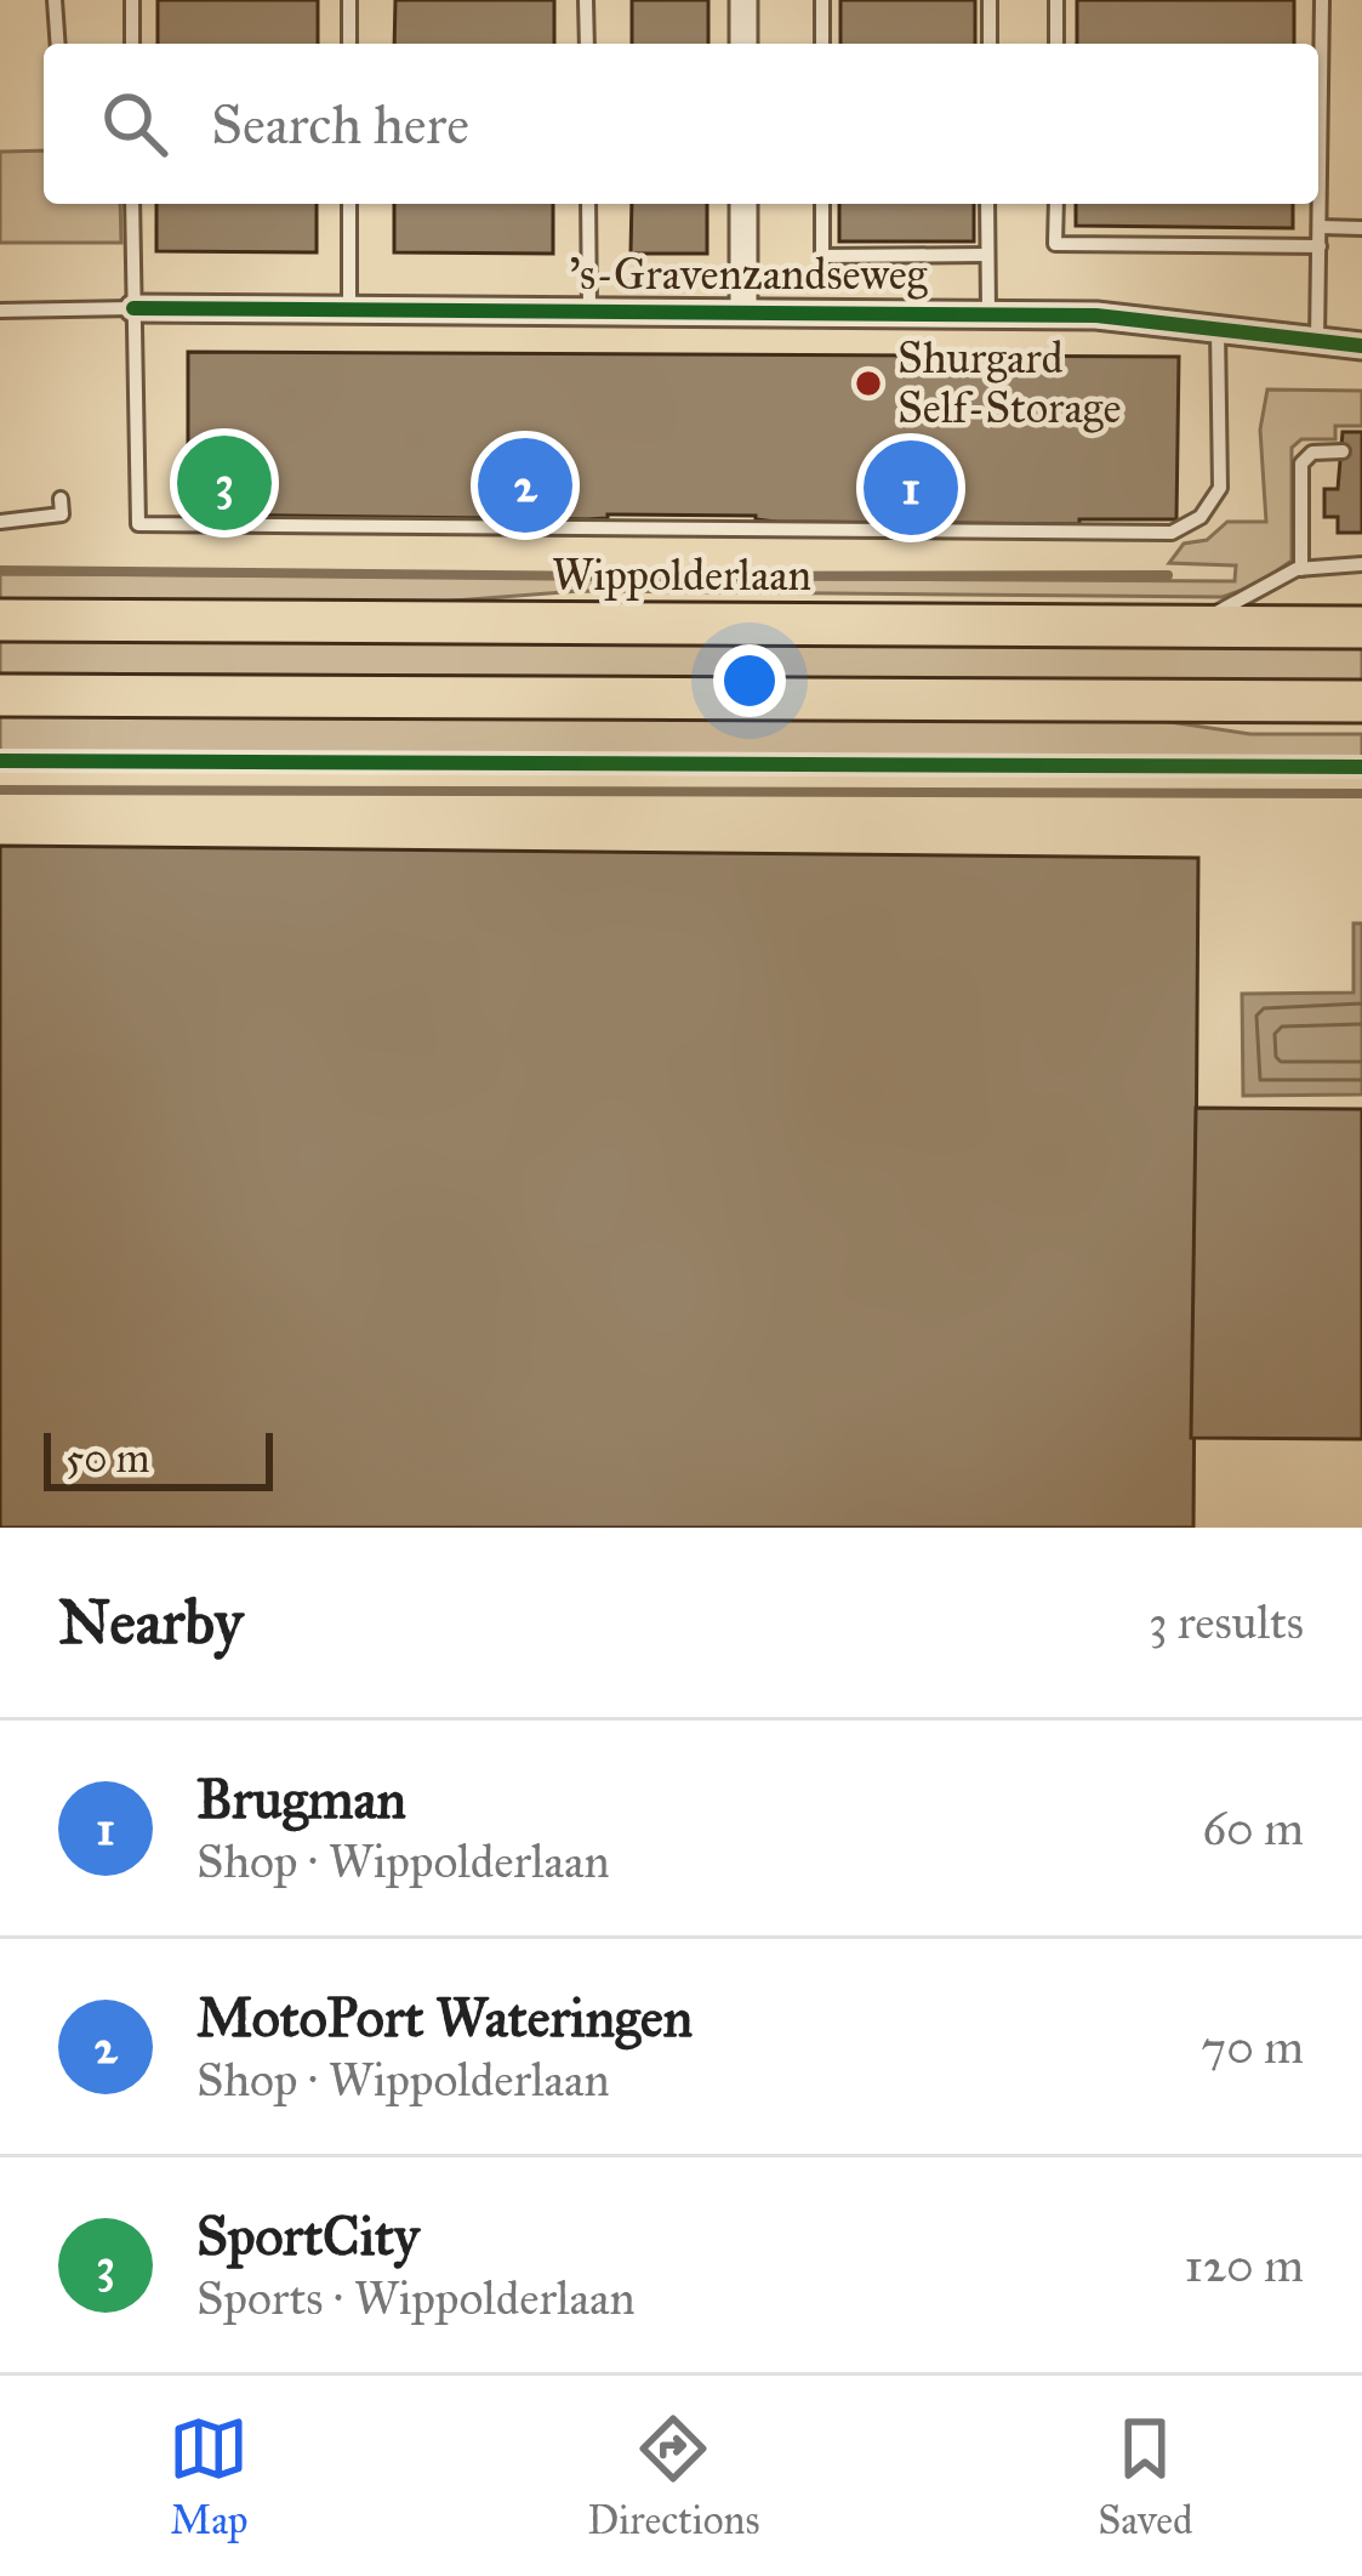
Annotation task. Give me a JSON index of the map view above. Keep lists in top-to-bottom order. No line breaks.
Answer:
{"streets":{"main road":["Wippolderlaan"],"street":["'s-Gravenzandseweg"]},"places":["Shurgard Self-Storage"],"scale_bar":"50 m","page":{"search":"Search here","pins":["3","2","1"],"scale":"50 m","heading":["Nearby","3 results"],"list":[{"mark":"1","name":"Brugman","note":"Shop · Wippolderlaan","value":"60 m"},{"mark":"2","name":"MotoPort Wateringen","note":"Shop · Wippolderlaan","value":"70 m"},{"mark":"3","name":"SportCity","note":"Sports · Wippolderlaan","value":"120 m"}],"nav":["Map","Directions","Saved"]}}
